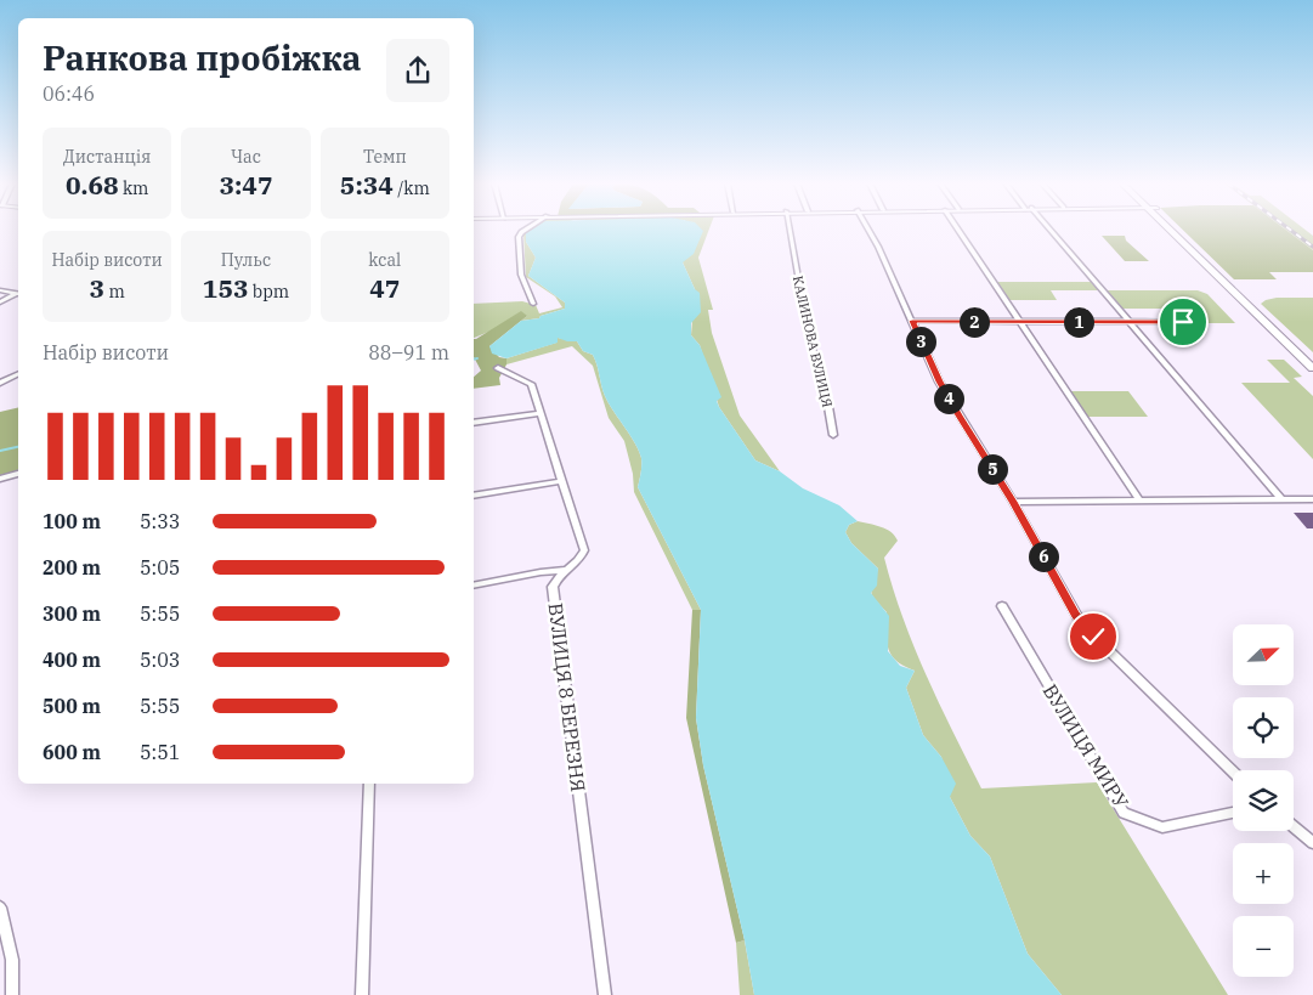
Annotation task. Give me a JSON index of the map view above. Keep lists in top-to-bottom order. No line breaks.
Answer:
{"streets":{"street":["КАЛИНОВА ВУЛИЦЯ","ВУЛИЦЯ 8 БЕРЕЗНЯ","ВУЛИЦЯ МИРУ"]},"north":"top right","page":{"heading":["Ранкова пробіжка","06:46"],"stats":[["Дистанція","0.68 km"],["Час","3:47"],["Темп","5:34 /km"],["Набір висоти","3 m"],["Пульс","153 bpm"],["kcal","47"]],"pins":["1","2","3","4","5","6"],"chart":["Набір висоти","88–91 m"],"list":[{"name":"100 m","note":"5:33"},{"name":"200 m","note":"5:05"},{"name":"300 m","note":"5:55"},{"name":"400 m","note":"5:03"},{"name":"500 m","note":"5:55"},{"name":"600 m","note":"5:51"}],"map_buttons":["+","−"]}}
